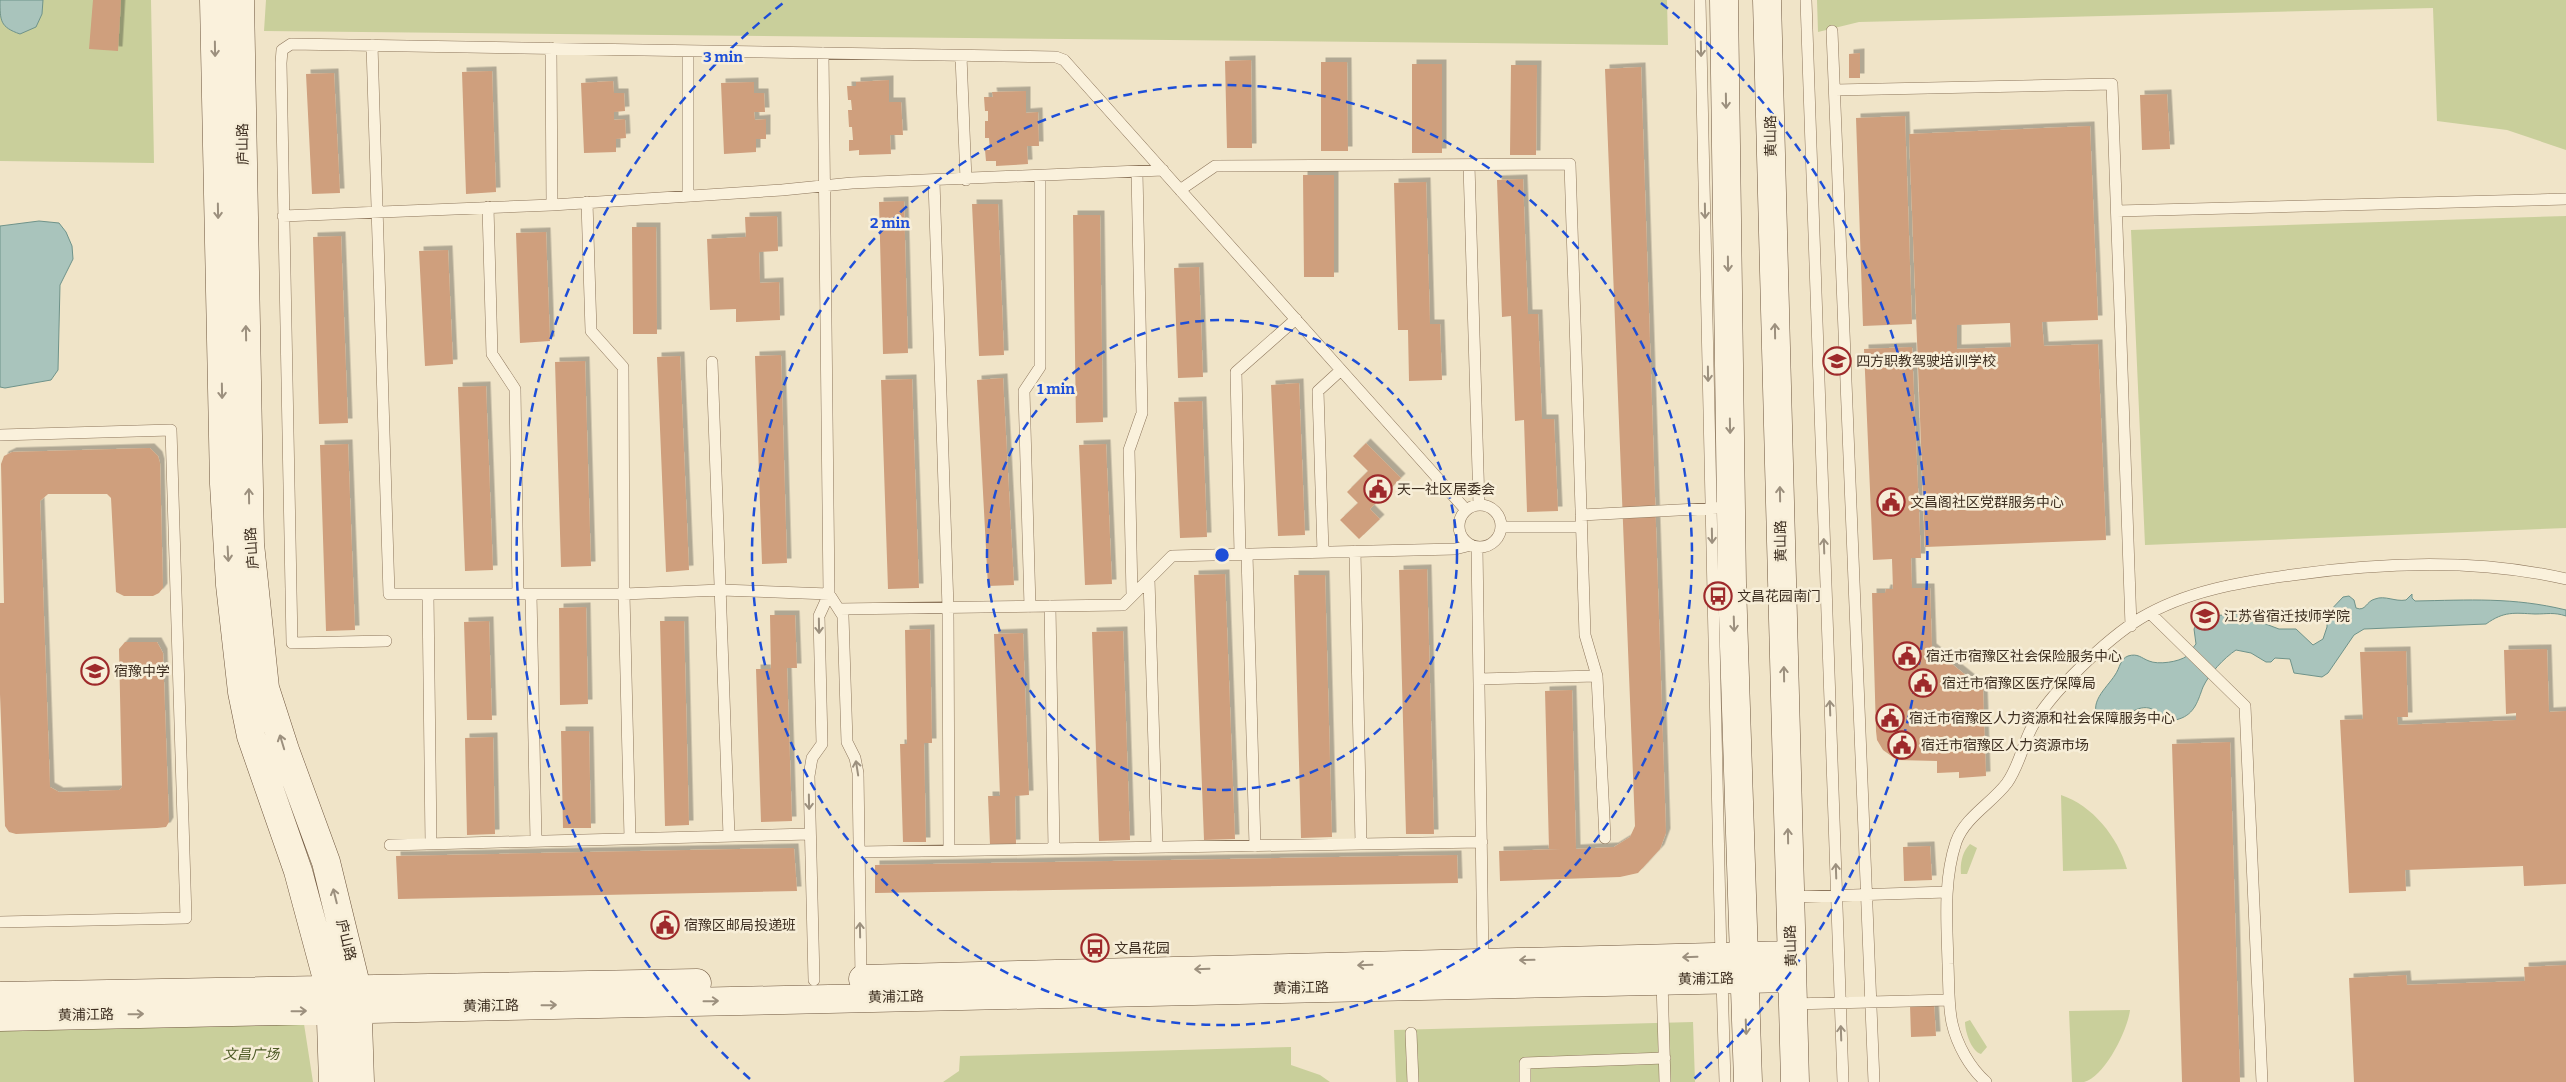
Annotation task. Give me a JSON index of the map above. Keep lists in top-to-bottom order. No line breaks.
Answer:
{"streets":{"street":["黄山路","庐山路","黄浦江路"]},"crossings":[["黄山路","黄浦江路"],["庐山路","黄浦江路"]],"parks":["文昌广场"],"places":{"school or university":["四方职教驾驶培训学校","江苏省宿迁技师学院","宿豫中学"],"public building":["天一社区居委会","文昌阁社区党群服务中心","宿迁市宿豫区社会保险服务中心","宿迁市宿豫区医疗保障局","宿迁市宿豫区人力资源和社会保障服务中心","宿迁市宿豫区人力资源市场","宿豫区邮局投递班"],"bus stop":["文昌花园南门","文昌花园"]},"rings":["3 min","2 min","1 min"]}
